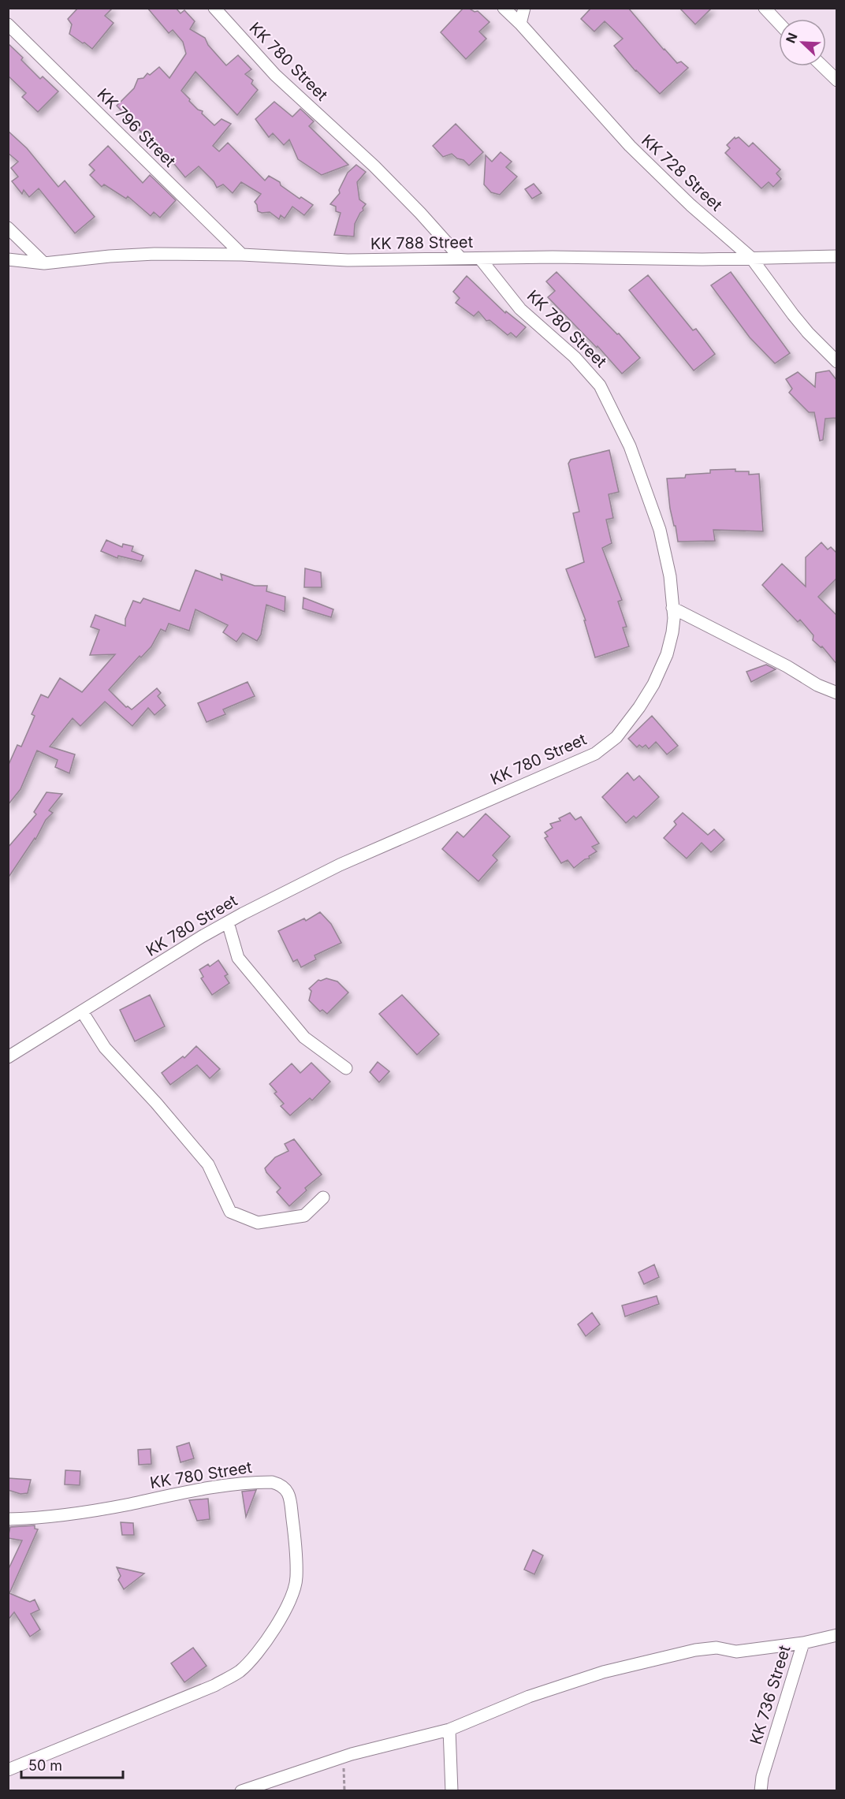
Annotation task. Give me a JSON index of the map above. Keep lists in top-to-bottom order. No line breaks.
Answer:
{"streets":{"street":["KK 780 Street","KK 796 Street","KK 728 Street","KK 788 Street","KK 736 Street"]},"crossings":[["KK 780 Street","KK 788 Street"],["KK 796 Street","KK 788 Street"],["KK 728 Street","KK 788 Street"]],"scale_bar":"50 m","north":"top left"}
